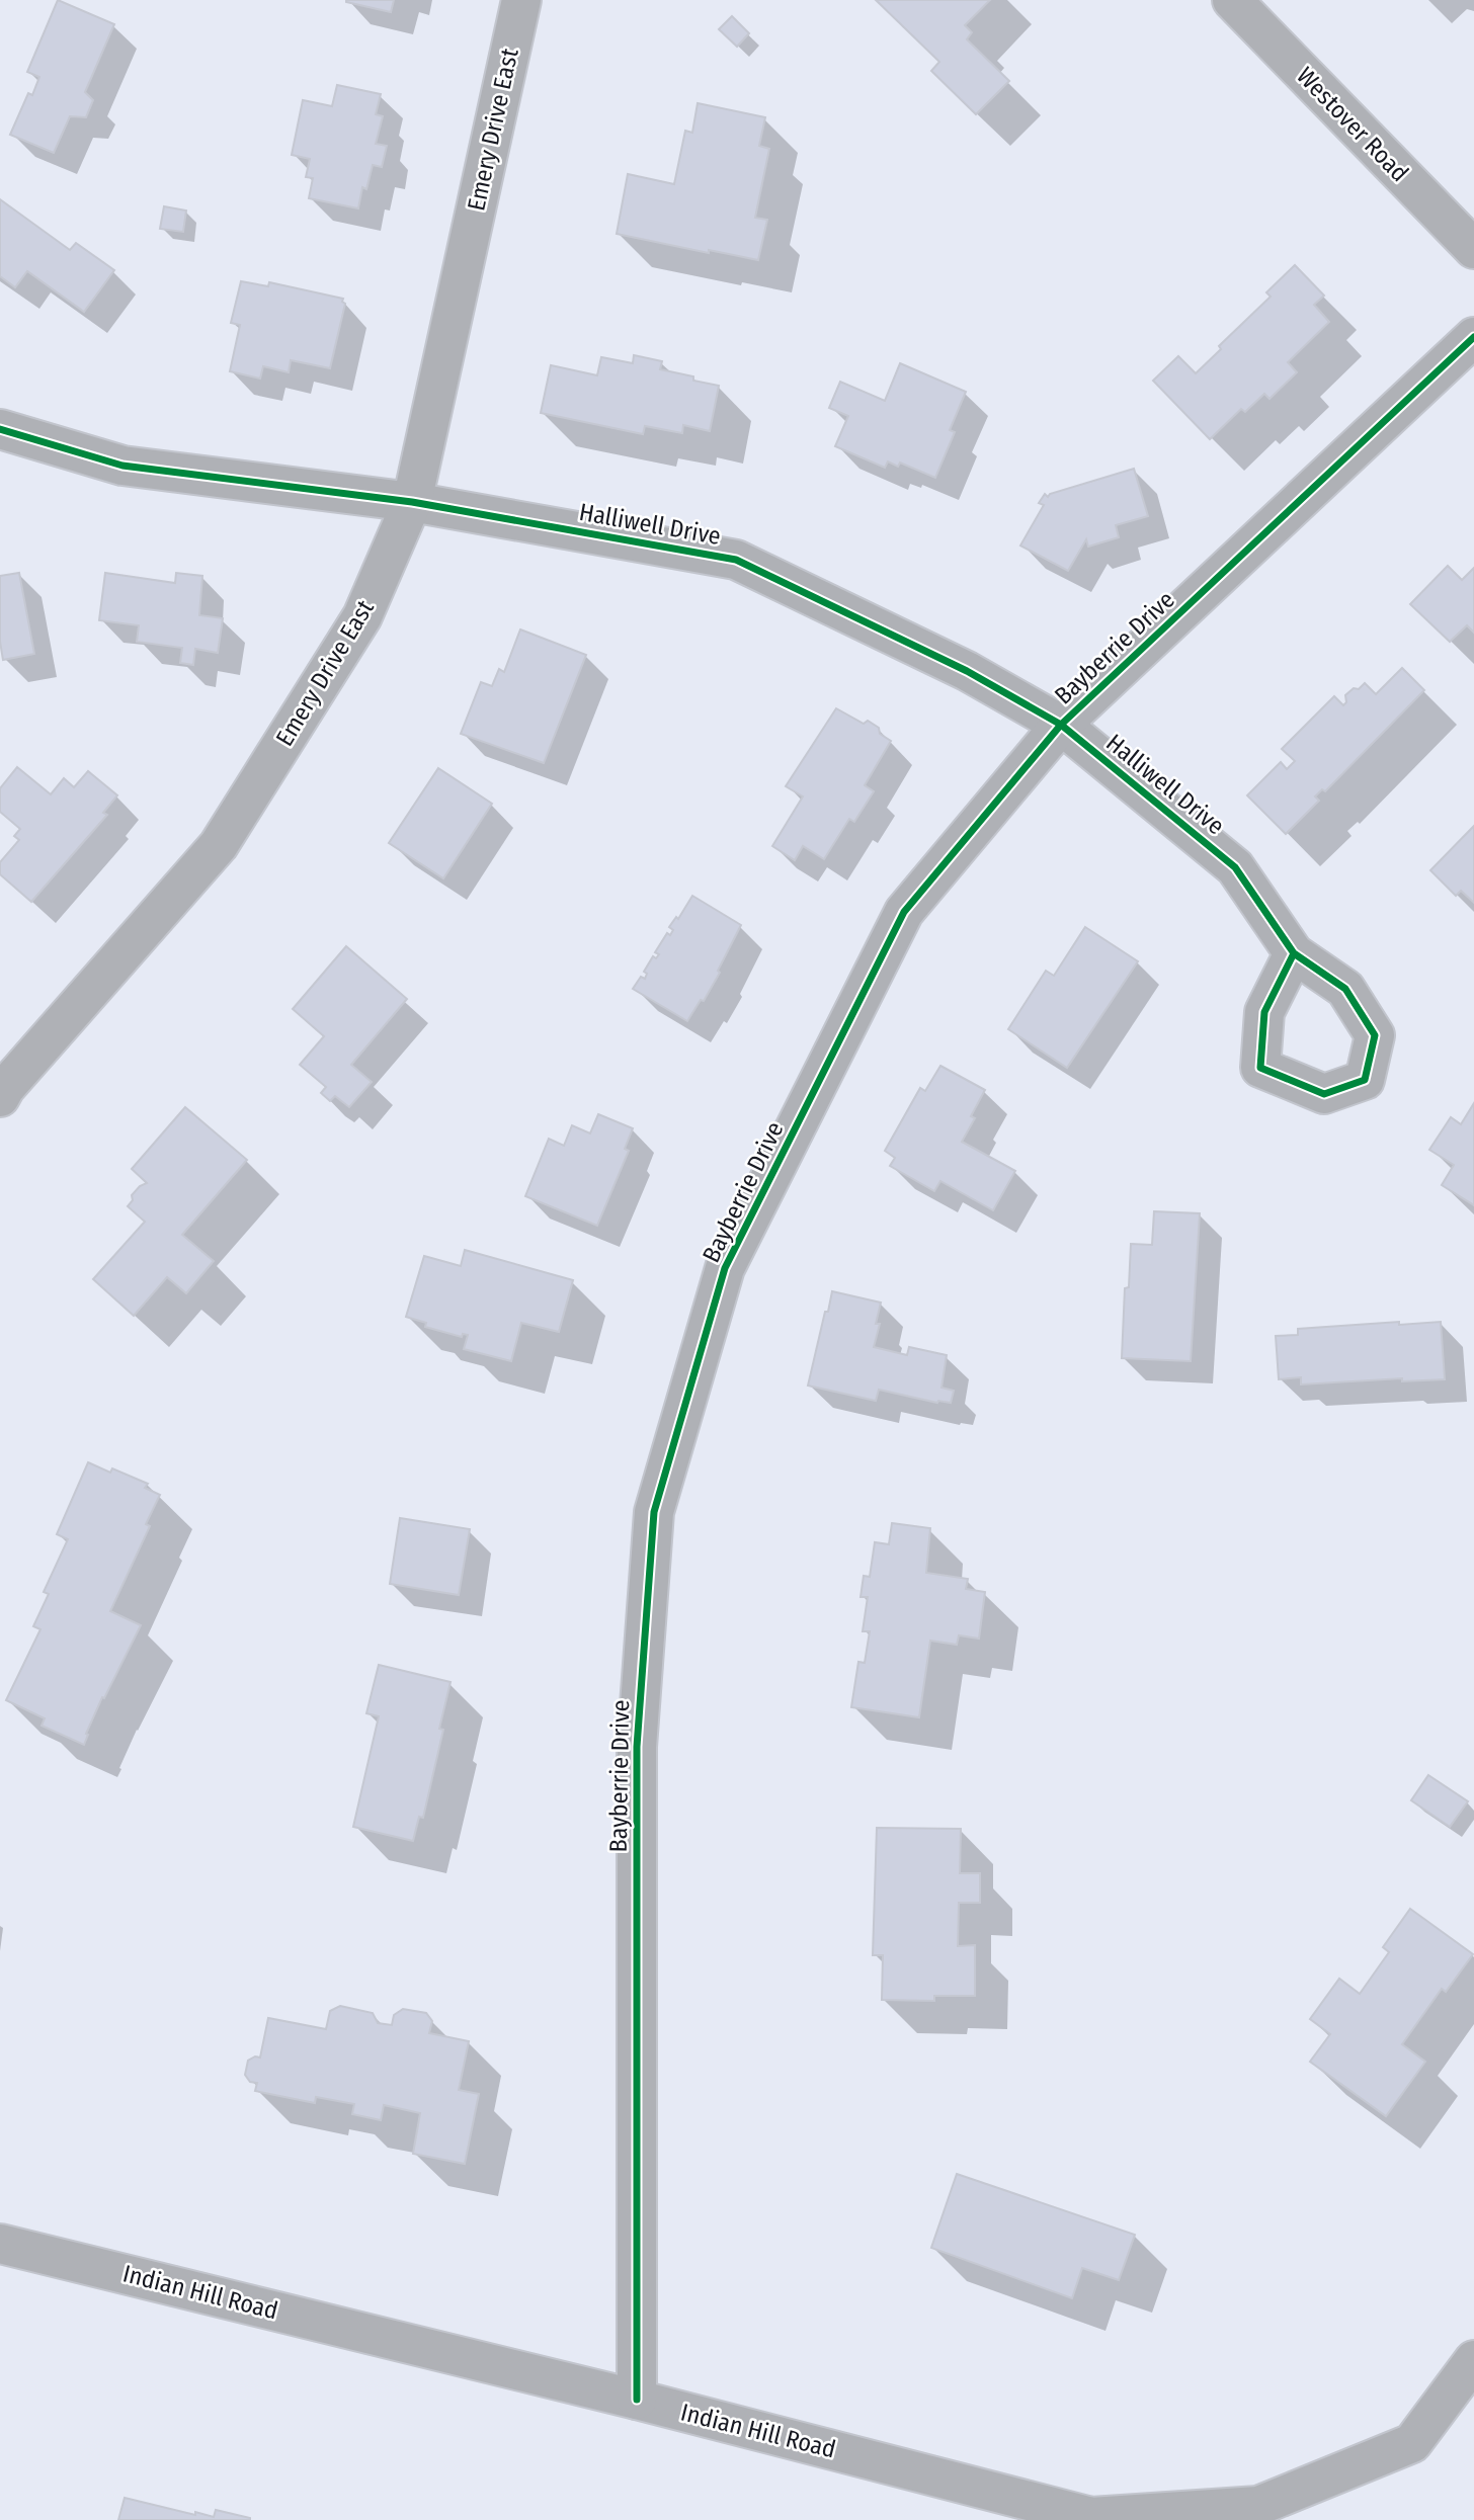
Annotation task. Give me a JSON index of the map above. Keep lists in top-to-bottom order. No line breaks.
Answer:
{"streets":{"street":["Westover Road","Emery Drive East","Halliwell Drive","Bayberrie Drive","Indian Hill Road"]},"crossings":[["Emery Drive East","Halliwell Drive"],["Halliwell Drive","Bayberrie Drive"],["Bayberrie Drive","Indian Hill Road"]]}
